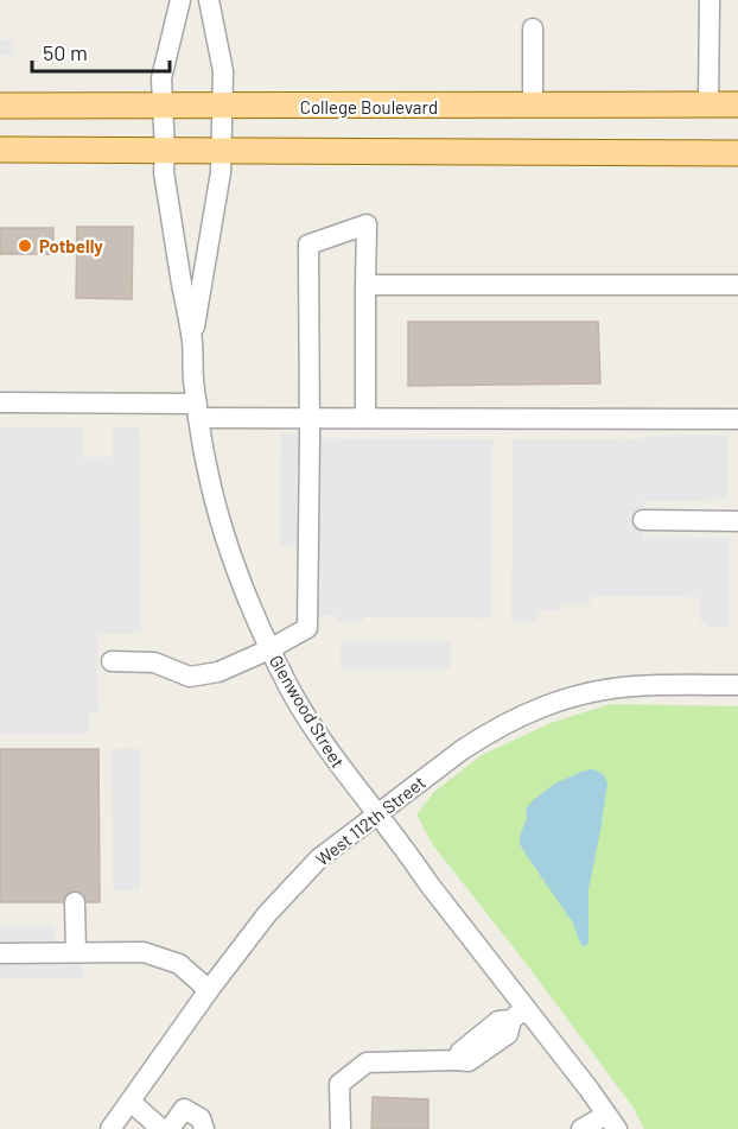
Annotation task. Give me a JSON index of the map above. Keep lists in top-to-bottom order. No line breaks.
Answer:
{"streets":{"main road":["College Boulevard"],"street":["Glenwood Street","West 112th Street"]},"crossings":[["College Boulevard","Glenwood Street"],["Glenwood Street","West 112th Street"]],"places":["Potbelly"],"scale_bar":"50 m"}
